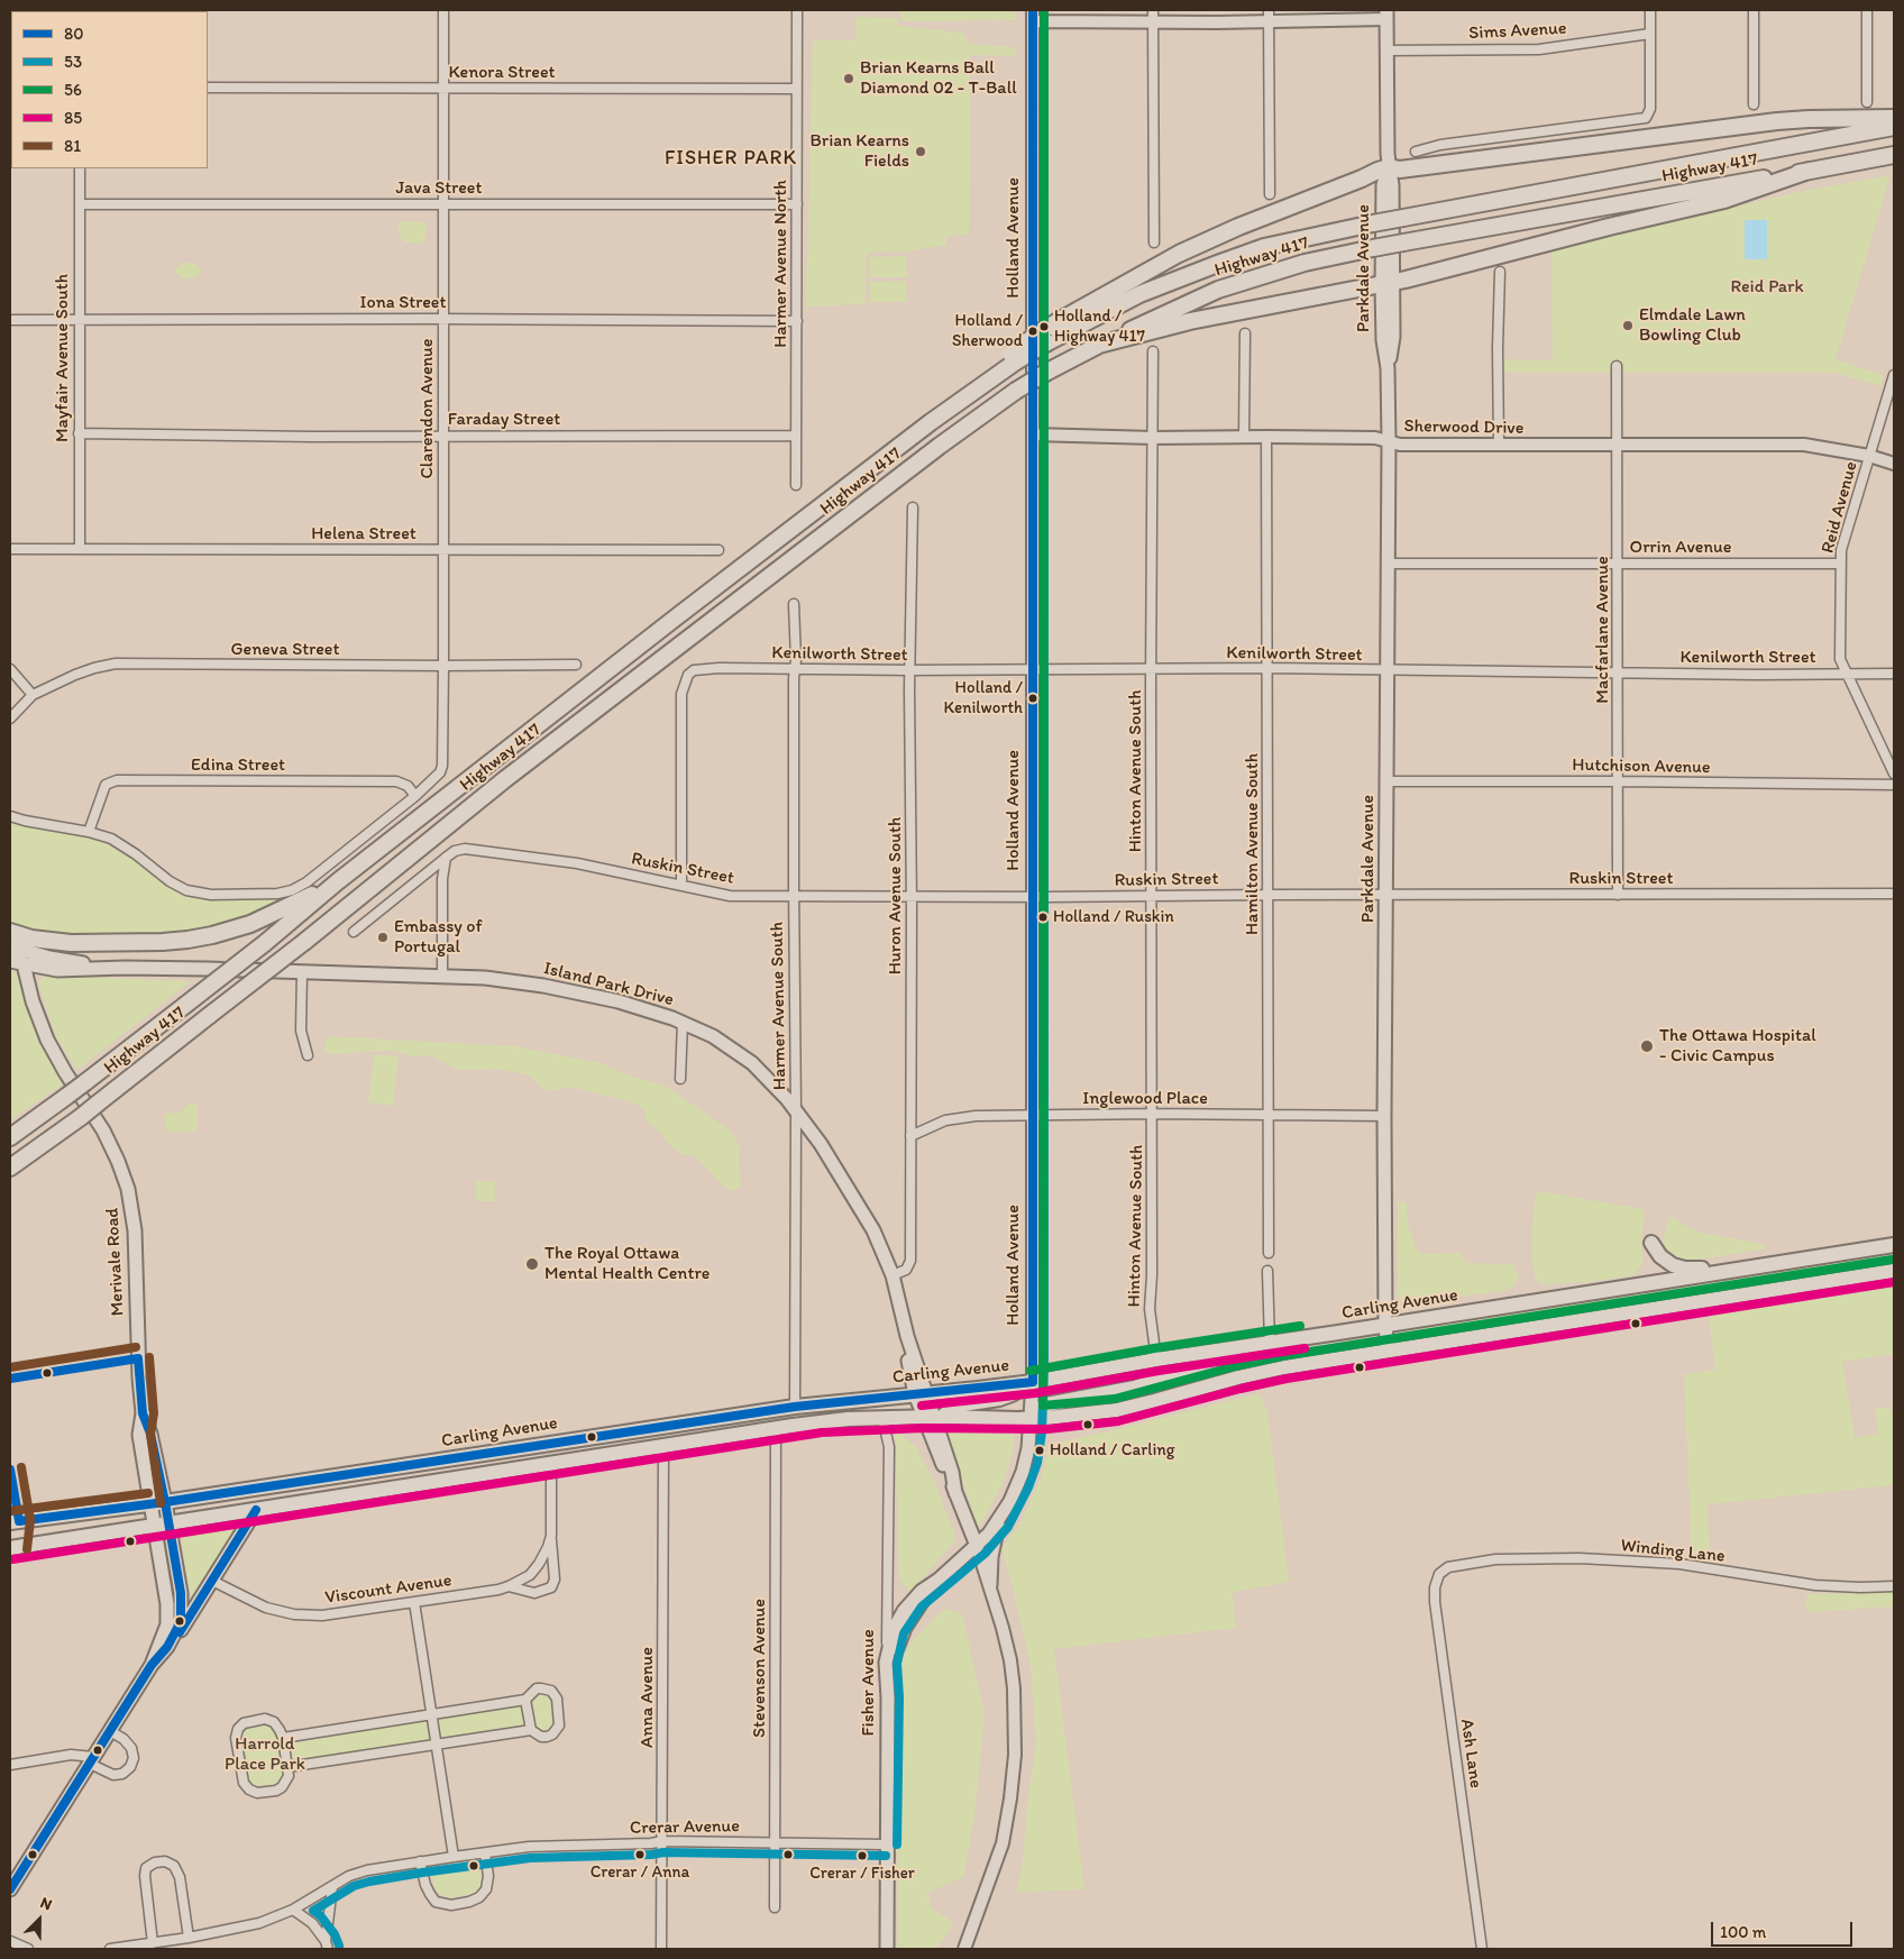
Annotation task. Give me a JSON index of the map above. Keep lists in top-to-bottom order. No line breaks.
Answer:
{"streets":{"highway":["Highway 417"],"main road":["Holland Avenue","Parkdale Avenue","Island Park Drive","Merivale Road","Carling Avenue","Fisher Avenue"],"street":["Sims Avenue","Kenora Street","Java Street","Harmer Avenue North","Iona Street","Mayfair Avenue South","Clarendon Avenue","Faraday Street","Sherwood Drive","Reid Avenue","Helena Street","Orrin Avenue","Macfarlane Avenue","Geneva Street","Kenilworth Street","Edina Street","Hutchison Avenue","Hinton Avenue South","Hamilton Avenue South","Ruskin Street","Huron Avenue South","Harmer Avenue South","Inglewood Place","Winding Lane","Viscount Avenue","Stevenson Avenue","Anna Avenue","Ash Lane","Crerar Avenue"]},"crossings":[["Sims Avenue","Parkdale Avenue"],["Kenora Street","Harmer Avenue North"],["Kenora Street","Clarendon Avenue"],["Java Street","Harmer Avenue North"],["Java Street","Mayfair Avenue South"],["Java Street","Clarendon Avenue"],["Holland Avenue","Sherwood Drive"],["Holland Avenue","Kenilworth Street"],["Holland Avenue","Ruskin Street"],["Holland Avenue","Island Park Drive"],["Holland Avenue","Inglewood Place"],["Holland Avenue","Carling Avenue"],["Holland Avenue","Fisher Avenue"],["Harmer Avenue North","Iona Street"],["Harmer Avenue North","Faraday Street"],["Parkdale Avenue","Sherwood Drive"],["Parkdale Avenue","Orrin Avenue"],["Parkdale Avenue","Kenilworth Street"],["Parkdale Avenue","Hutchison Avenue"],["Parkdale Avenue","Ruskin Street"],["Parkdale Avenue","Inglewood Place"],["Parkdale Avenue","Carling Avenue"],["Iona Street","Mayfair Avenue South"],["Iona Street","Clarendon Avenue"],["Mayfair Avenue South","Faraday Street"],["Mayfair Avenue South","Helena Street"],["Clarendon Avenue","Faraday Street"],["Clarendon Avenue","Helena Street"],["Clarendon Avenue","Geneva Street"],["Clarendon Avenue","Edina Street"],["Sherwood Drive","Reid Avenue"],["Sherwood Drive","Macfarlane Avenue"],["Sherwood Drive","Hinton Avenue South"],["Sherwood Drive","Hamilton Avenue South"],["Reid Avenue","Orrin Avenue"],["Reid Avenue","Kenilworth Street"],["Orrin Avenue","Macfarlane Avenue"],["Macfarlane Avenue","Kenilworth Street"],["Macfarlane Avenue","Hutchison Avenue"],["Macfarlane Avenue","Ruskin Street"],["Kenilworth Street","Hinton Avenue South"],["Kenilworth Street","Hamilton Avenue South"],["Kenilworth Street","Ruskin Street"],["Kenilworth Street","Huron Avenue South"],["Kenilworth Street","Harmer Avenue South"],["Hinton Avenue South","Ruskin Street"],["Hinton Avenue South","Inglewood Place"],["Hinton Avenue South","Carling Avenue"],["Hamilton Avenue South","Ruskin Street"],["Hamilton Avenue South","Inglewood Place"],["Ruskin Street","Huron Avenue South"],["Ruskin Street","Harmer Avenue South"],["Huron Avenue South","Island Park Drive"],["Huron Avenue South","Inglewood Place"],["Island Park Drive","Harmer Avenue South"],["Island Park Drive","Merivale Road"],["Island Park Drive","Carling Avenue"],["Harmer Avenue South","Carling Avenue"],["Merivale Road","Carling Avenue"],["Winding Lane","Ash Lane"],["Stevenson Avenue","Crerar Avenue"],["Fisher Avenue","Crerar Avenue"],["Anna Avenue","Crerar Avenue"]],"districts":["FISHER PARK"],"parks":["Reid Park","Harrold Place Park"],"places":["Brian Kearns Ball Diamond 02 - T-Ball","Brian Kearns Fields","Elmdale Lawn Bowling Club","Holland / Highway 417","Holland / Sherwood","Holland / Kenilworth","Holland / Ruskin","Embassy of Portugal","The Ottawa Hospital - Civic Campus","The Royal Ottawa Mental Health Centre","Holland / Carling","Crerar / Anna","Crerar / Fisher"],"lines":["transit line 80","transit line 53","transit line 56","transit line 85","transit line 81"],"legend":["80","53","56","85","81"],"scale_bar":"100 m","north":"top right"}
